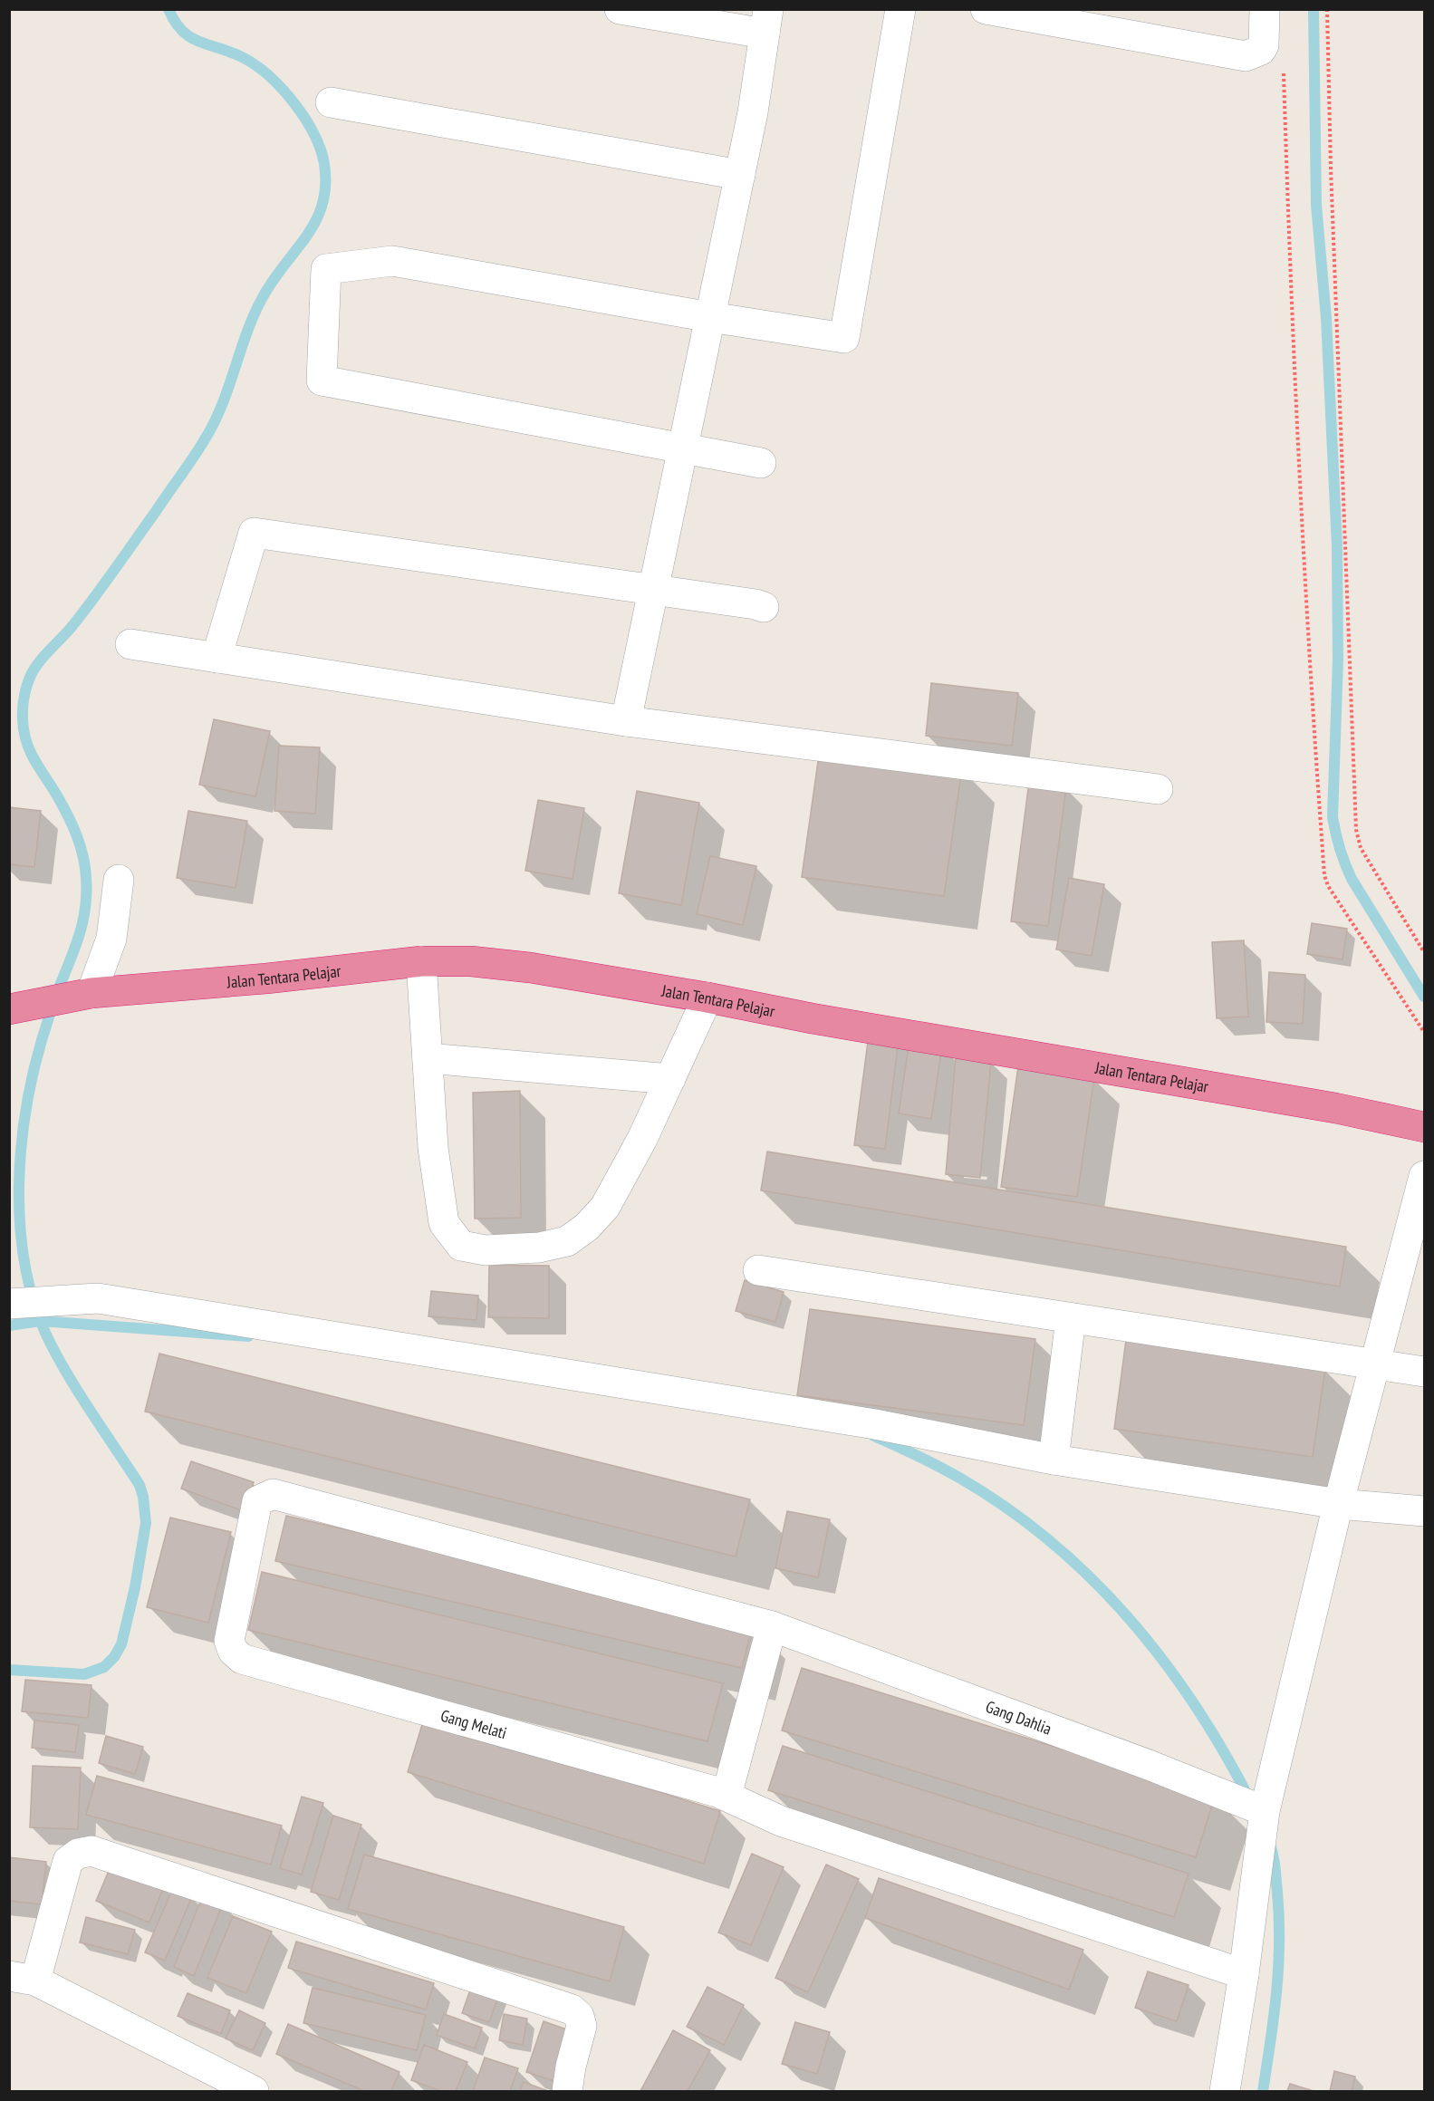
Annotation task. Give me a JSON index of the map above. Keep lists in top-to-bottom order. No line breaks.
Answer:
{"streets":{"highway":["Jalan Tentara Pelajar"],"street":["Gang Dahlia","Gang Melati"]},"crossings":[["Gang Dahlia","Gang Melati"]]}
